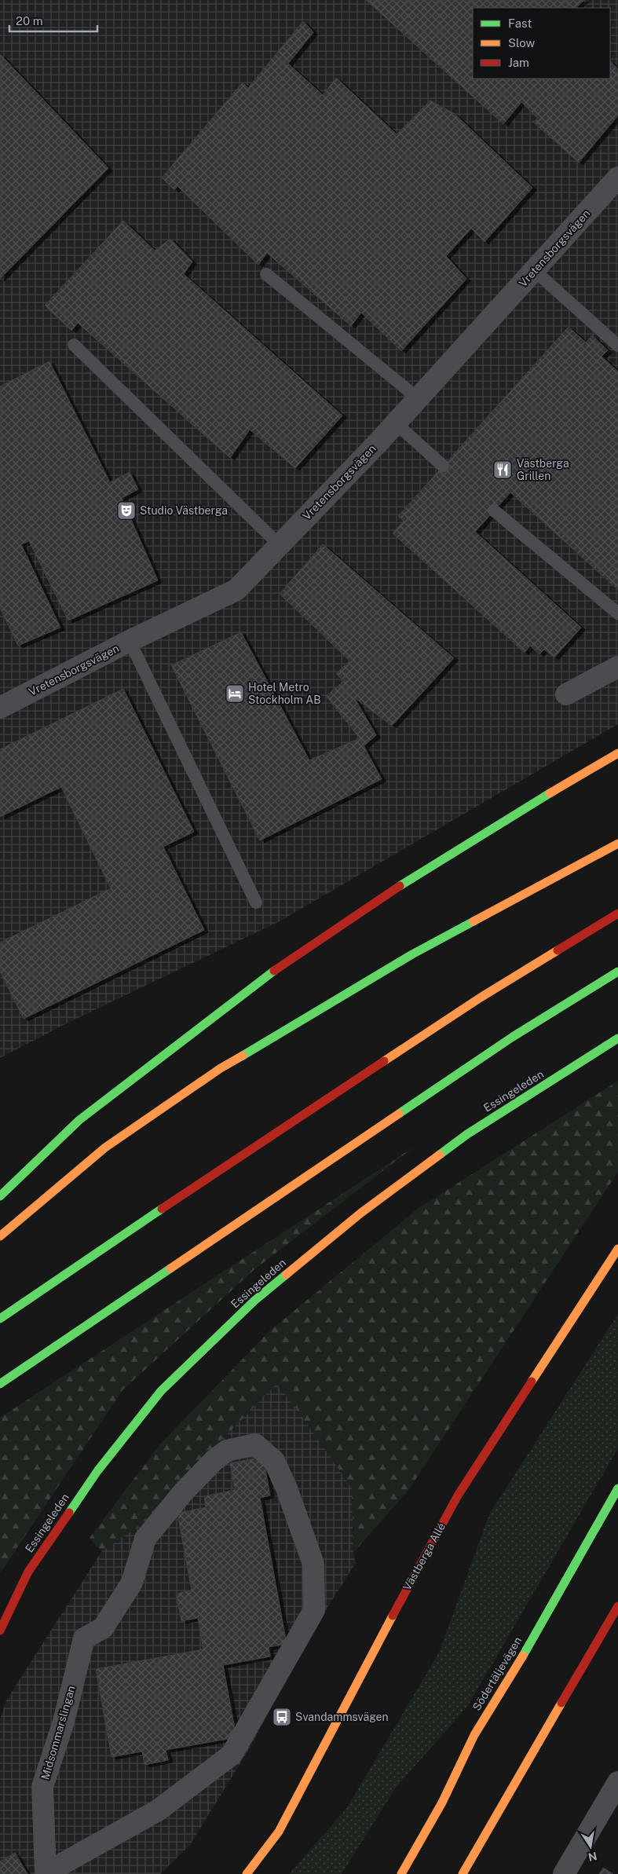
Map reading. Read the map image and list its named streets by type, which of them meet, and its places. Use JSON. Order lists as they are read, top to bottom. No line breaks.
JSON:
{"streets":{"main road":["Essingeleden","Västberga Allé","Södertäljevägen"],"street":["Vretensborgsvägen","Midsommarslingan"]},"places":{"restaurant":["Västberga Grillen"],"theatre":["Studio Västberga"],"hotel":["Hotel Metro Stockholm AB"],"bus stop":["Svandammsvägen"]},"legend":["Fast","Slow","Jam"],"scale_bar":"20 m","north":"bottom"}
